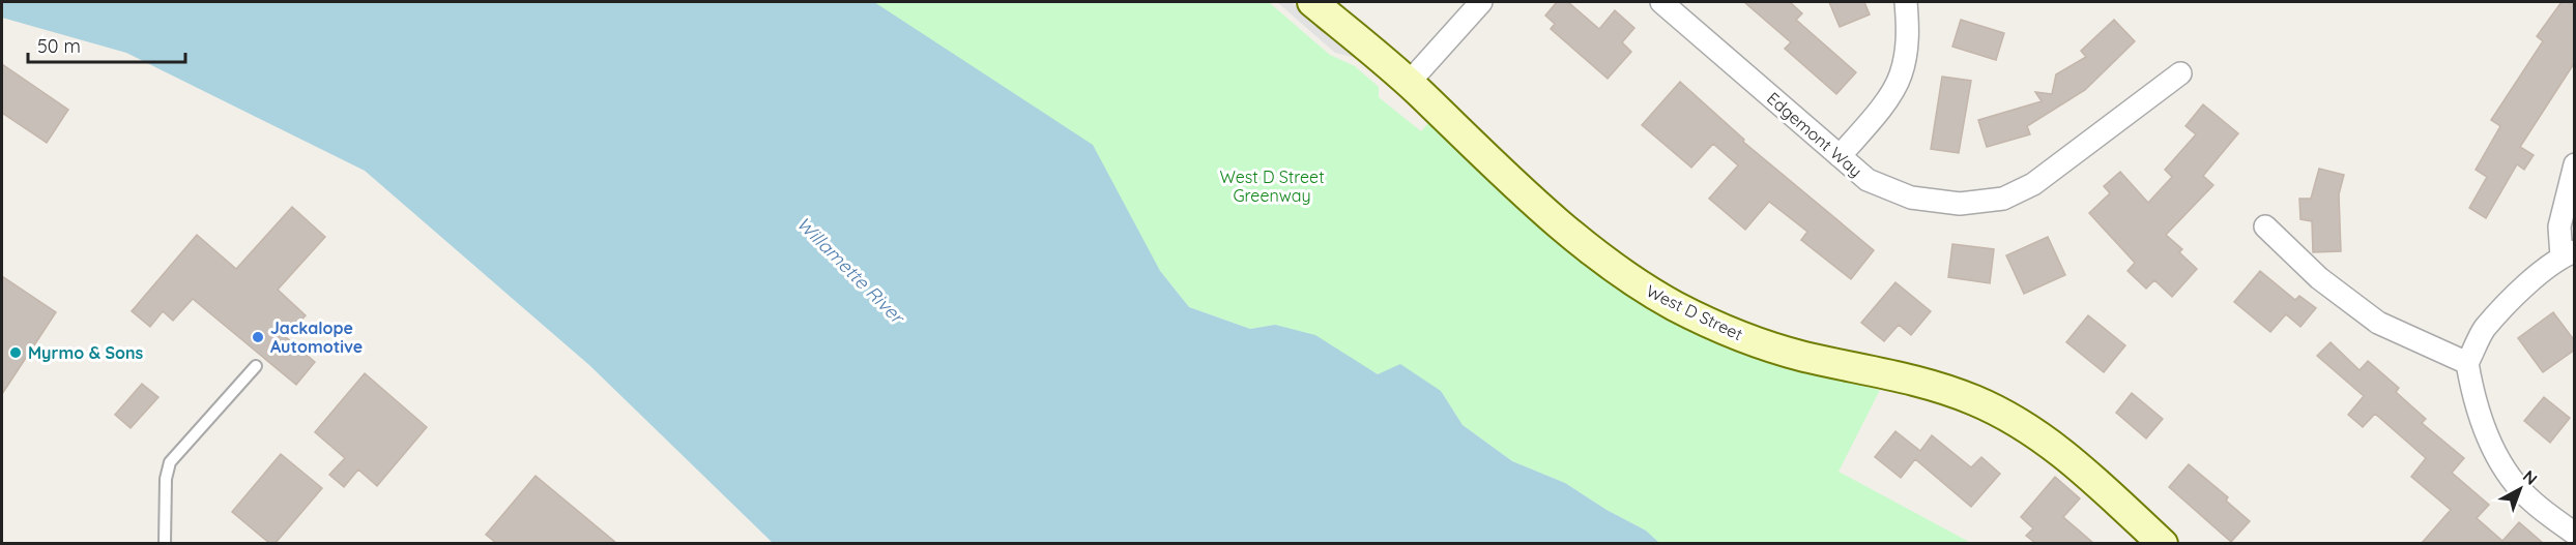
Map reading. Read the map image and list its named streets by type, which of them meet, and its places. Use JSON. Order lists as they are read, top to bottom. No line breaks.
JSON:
{"streets":{"street":["Edgemont Way","West D Street"]},"water":["Willamette River"],"parks":["West D Street Greenway"],"places":["Jackalope Automotive","Myrmo & Sons"],"scale_bar":"50 m","north":"top right"}
